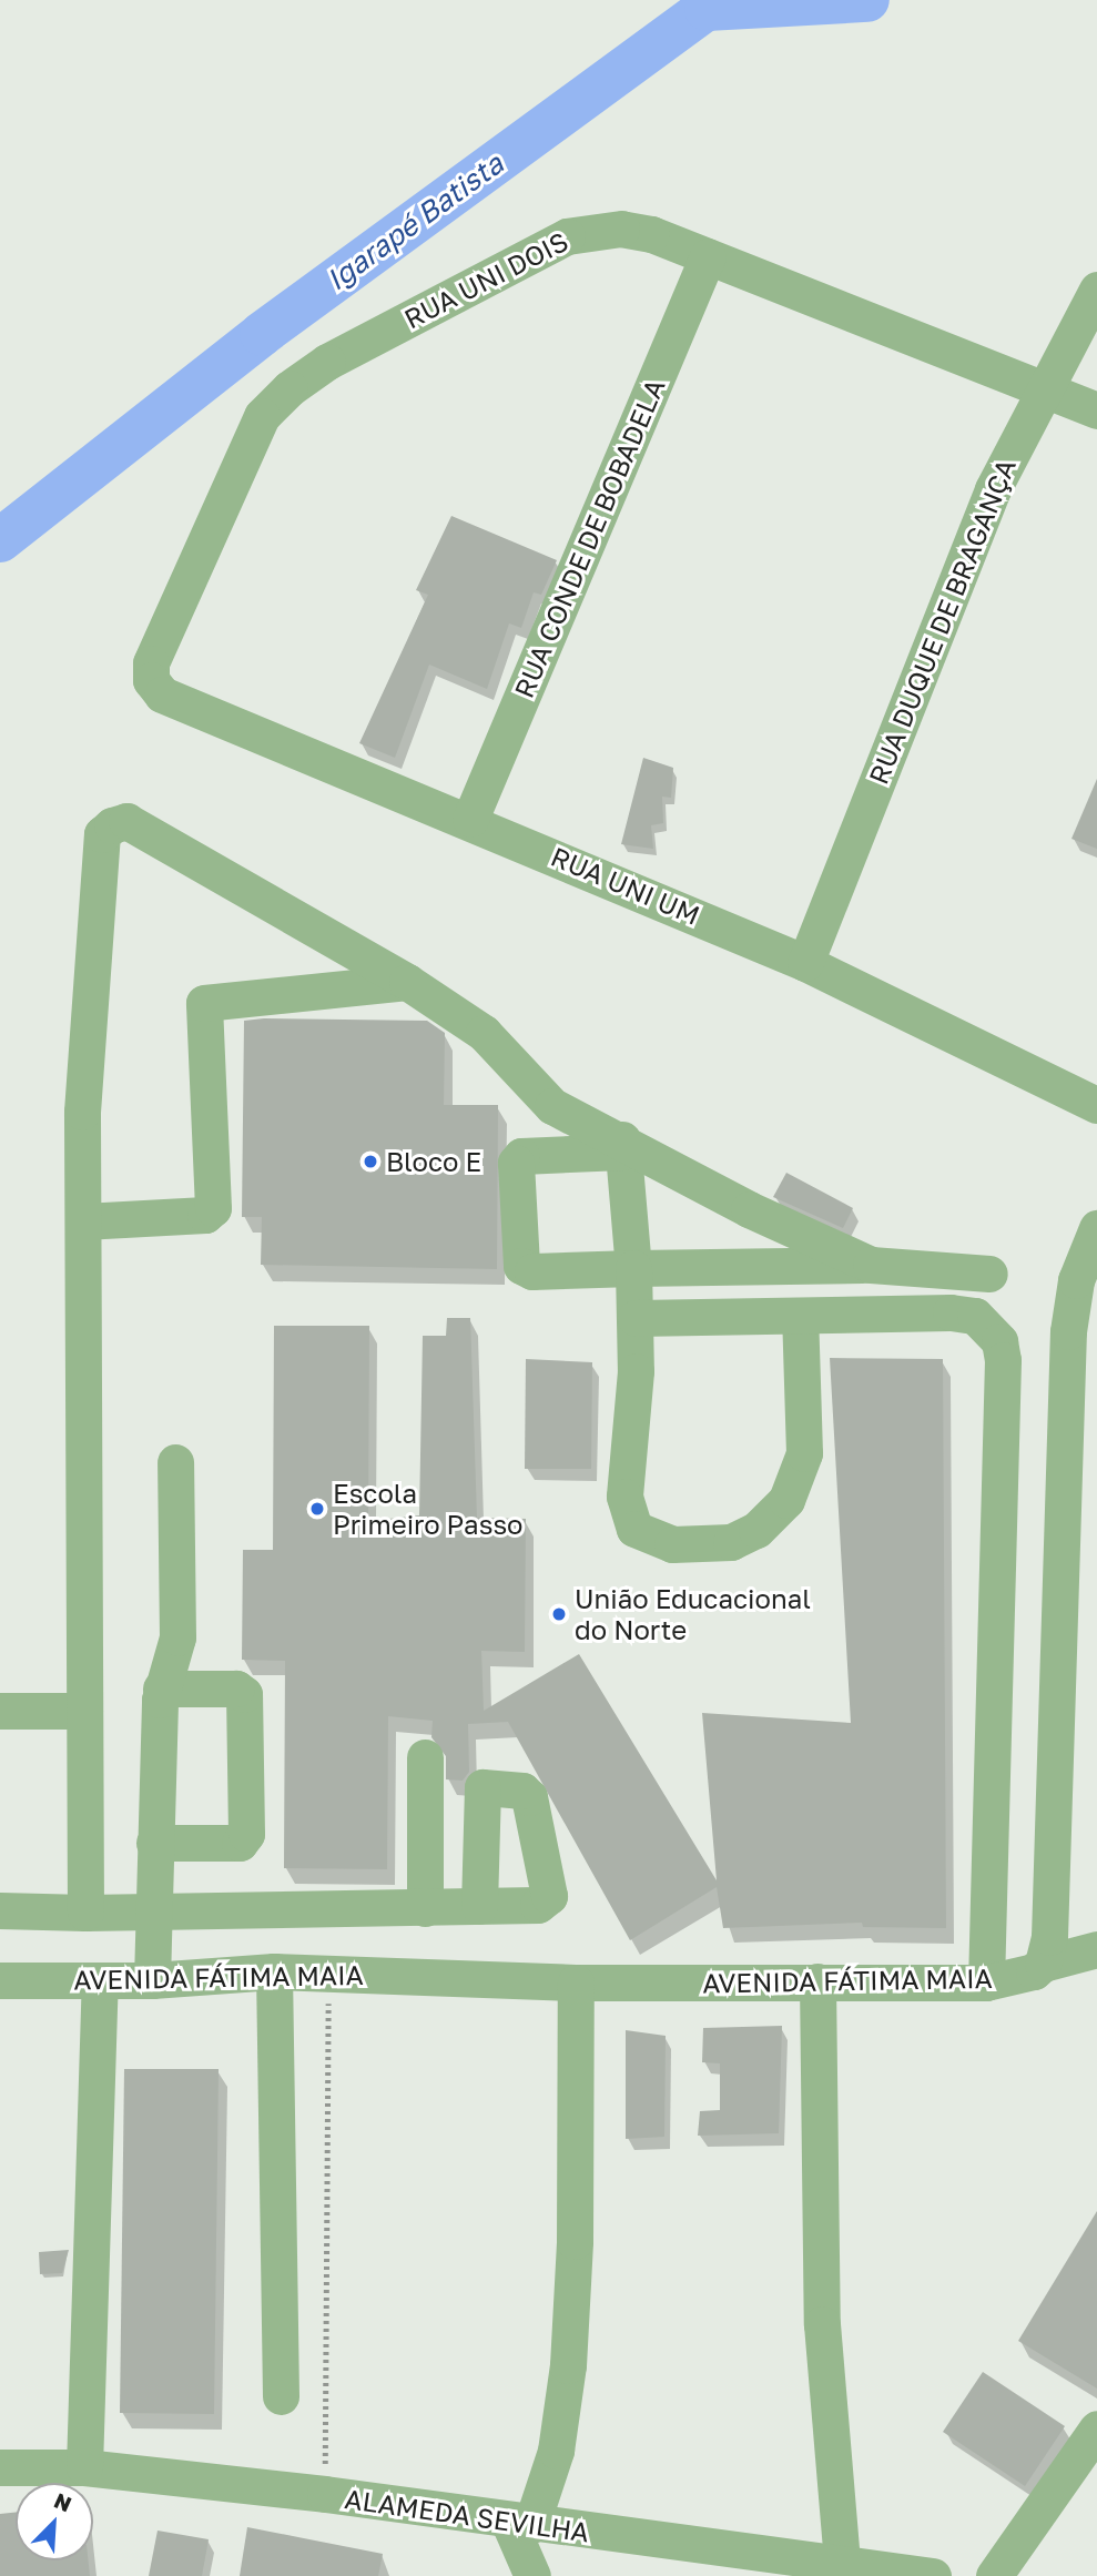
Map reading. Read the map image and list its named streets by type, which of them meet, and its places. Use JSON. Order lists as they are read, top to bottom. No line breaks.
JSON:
{"streets":{"street":["RUA UNI DOIS","RUA CONDE DE BOBADELA","RUA DUQUE DE BRAGANÇA","RUA UNI UM","AVENIDA FÁTIMA MAIA","ALAMEDA SEVILHA"]},"crossings":[["RUA UNI DOIS","RUA CONDE DE BOBADELA"],["RUA UNI DOIS","RUA DUQUE DE BRAGANÇA"],["RUA UNI DOIS","RUA UNI UM"],["RUA CONDE DE BOBADELA","RUA UNI UM"],["RUA DUQUE DE BRAGANÇA","RUA UNI UM"]],"water":["Igarapé Batista"],"places":["Bloco E","Escola Primeiro Passo","União Educacional do Norte"],"north":"top right"}
